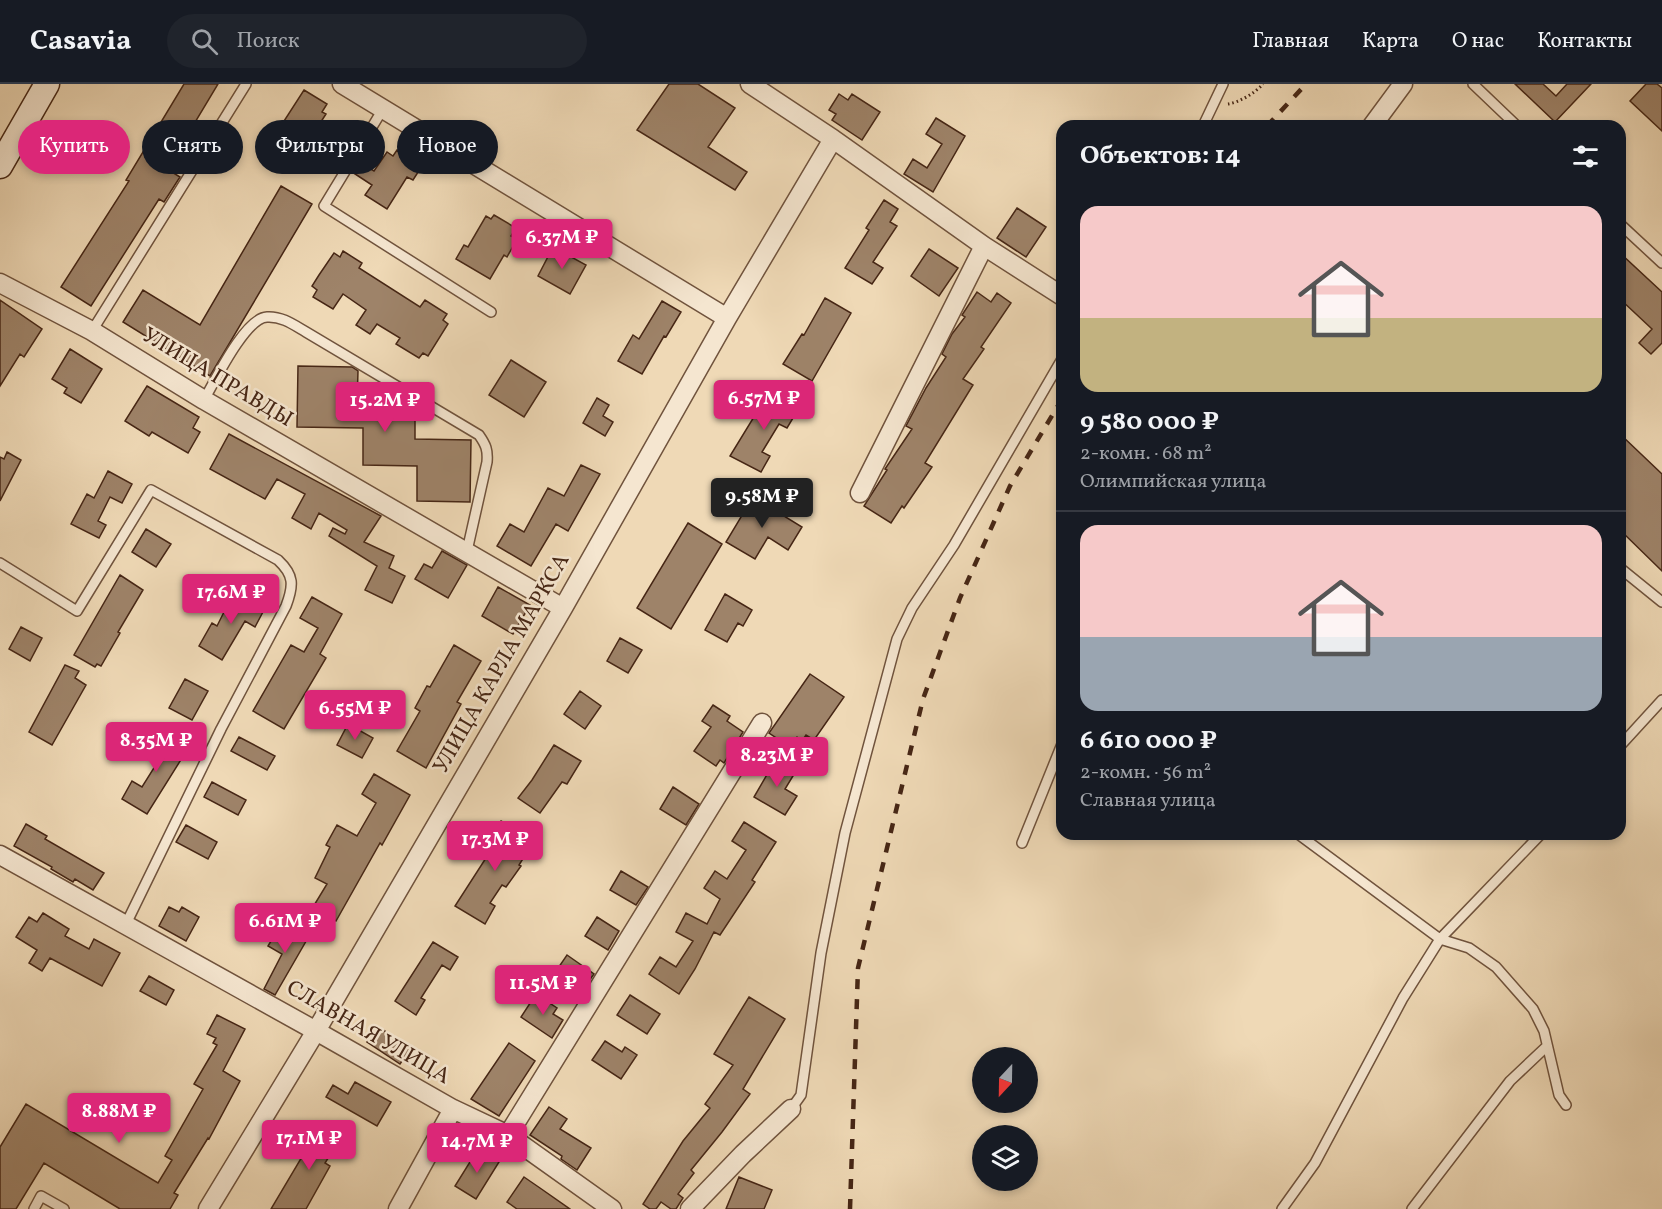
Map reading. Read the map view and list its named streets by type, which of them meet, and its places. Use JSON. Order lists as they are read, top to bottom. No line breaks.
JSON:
{"streets":{"street":["УЛИЦА ПРАВДЫ","УЛИЦА КАРЛА МАРКСА","СЛАВНАЯ УЛИЦА"]},"crossings":[["УЛИЦА ПРАВДЫ","УЛИЦА КАРЛА МАРКСА"],["УЛИЦА КАРЛА МАРКСА","СЛАВНАЯ УЛИЦА"]],"north":"bottom","page":{"header":"Casavia","search":"Поиск","nav":["Главная","Карта","О нас","Контакты"],"chip":["Купить","Снять","Фильтры","Новое"],"heading":"Объектов: 14","list":[{"name":"9 580 000 ₽","note":"2-комн. · 68 m² · Олимпийская улица"},{"name":"6 610 000 ₽","note":"2-комн. · 56 m² · Славная улица"}],"price":["6.37M ₽","6.57M ₽","15.2M ₽","9.58M ₽","17.6M ₽","6.55M ₽","8.35M ₽","8.23M ₽","17.3M ₽","6.61M ₽","11.5M ₽","8.88M ₽","17.1M ₽","14.7M ₽"]}}
